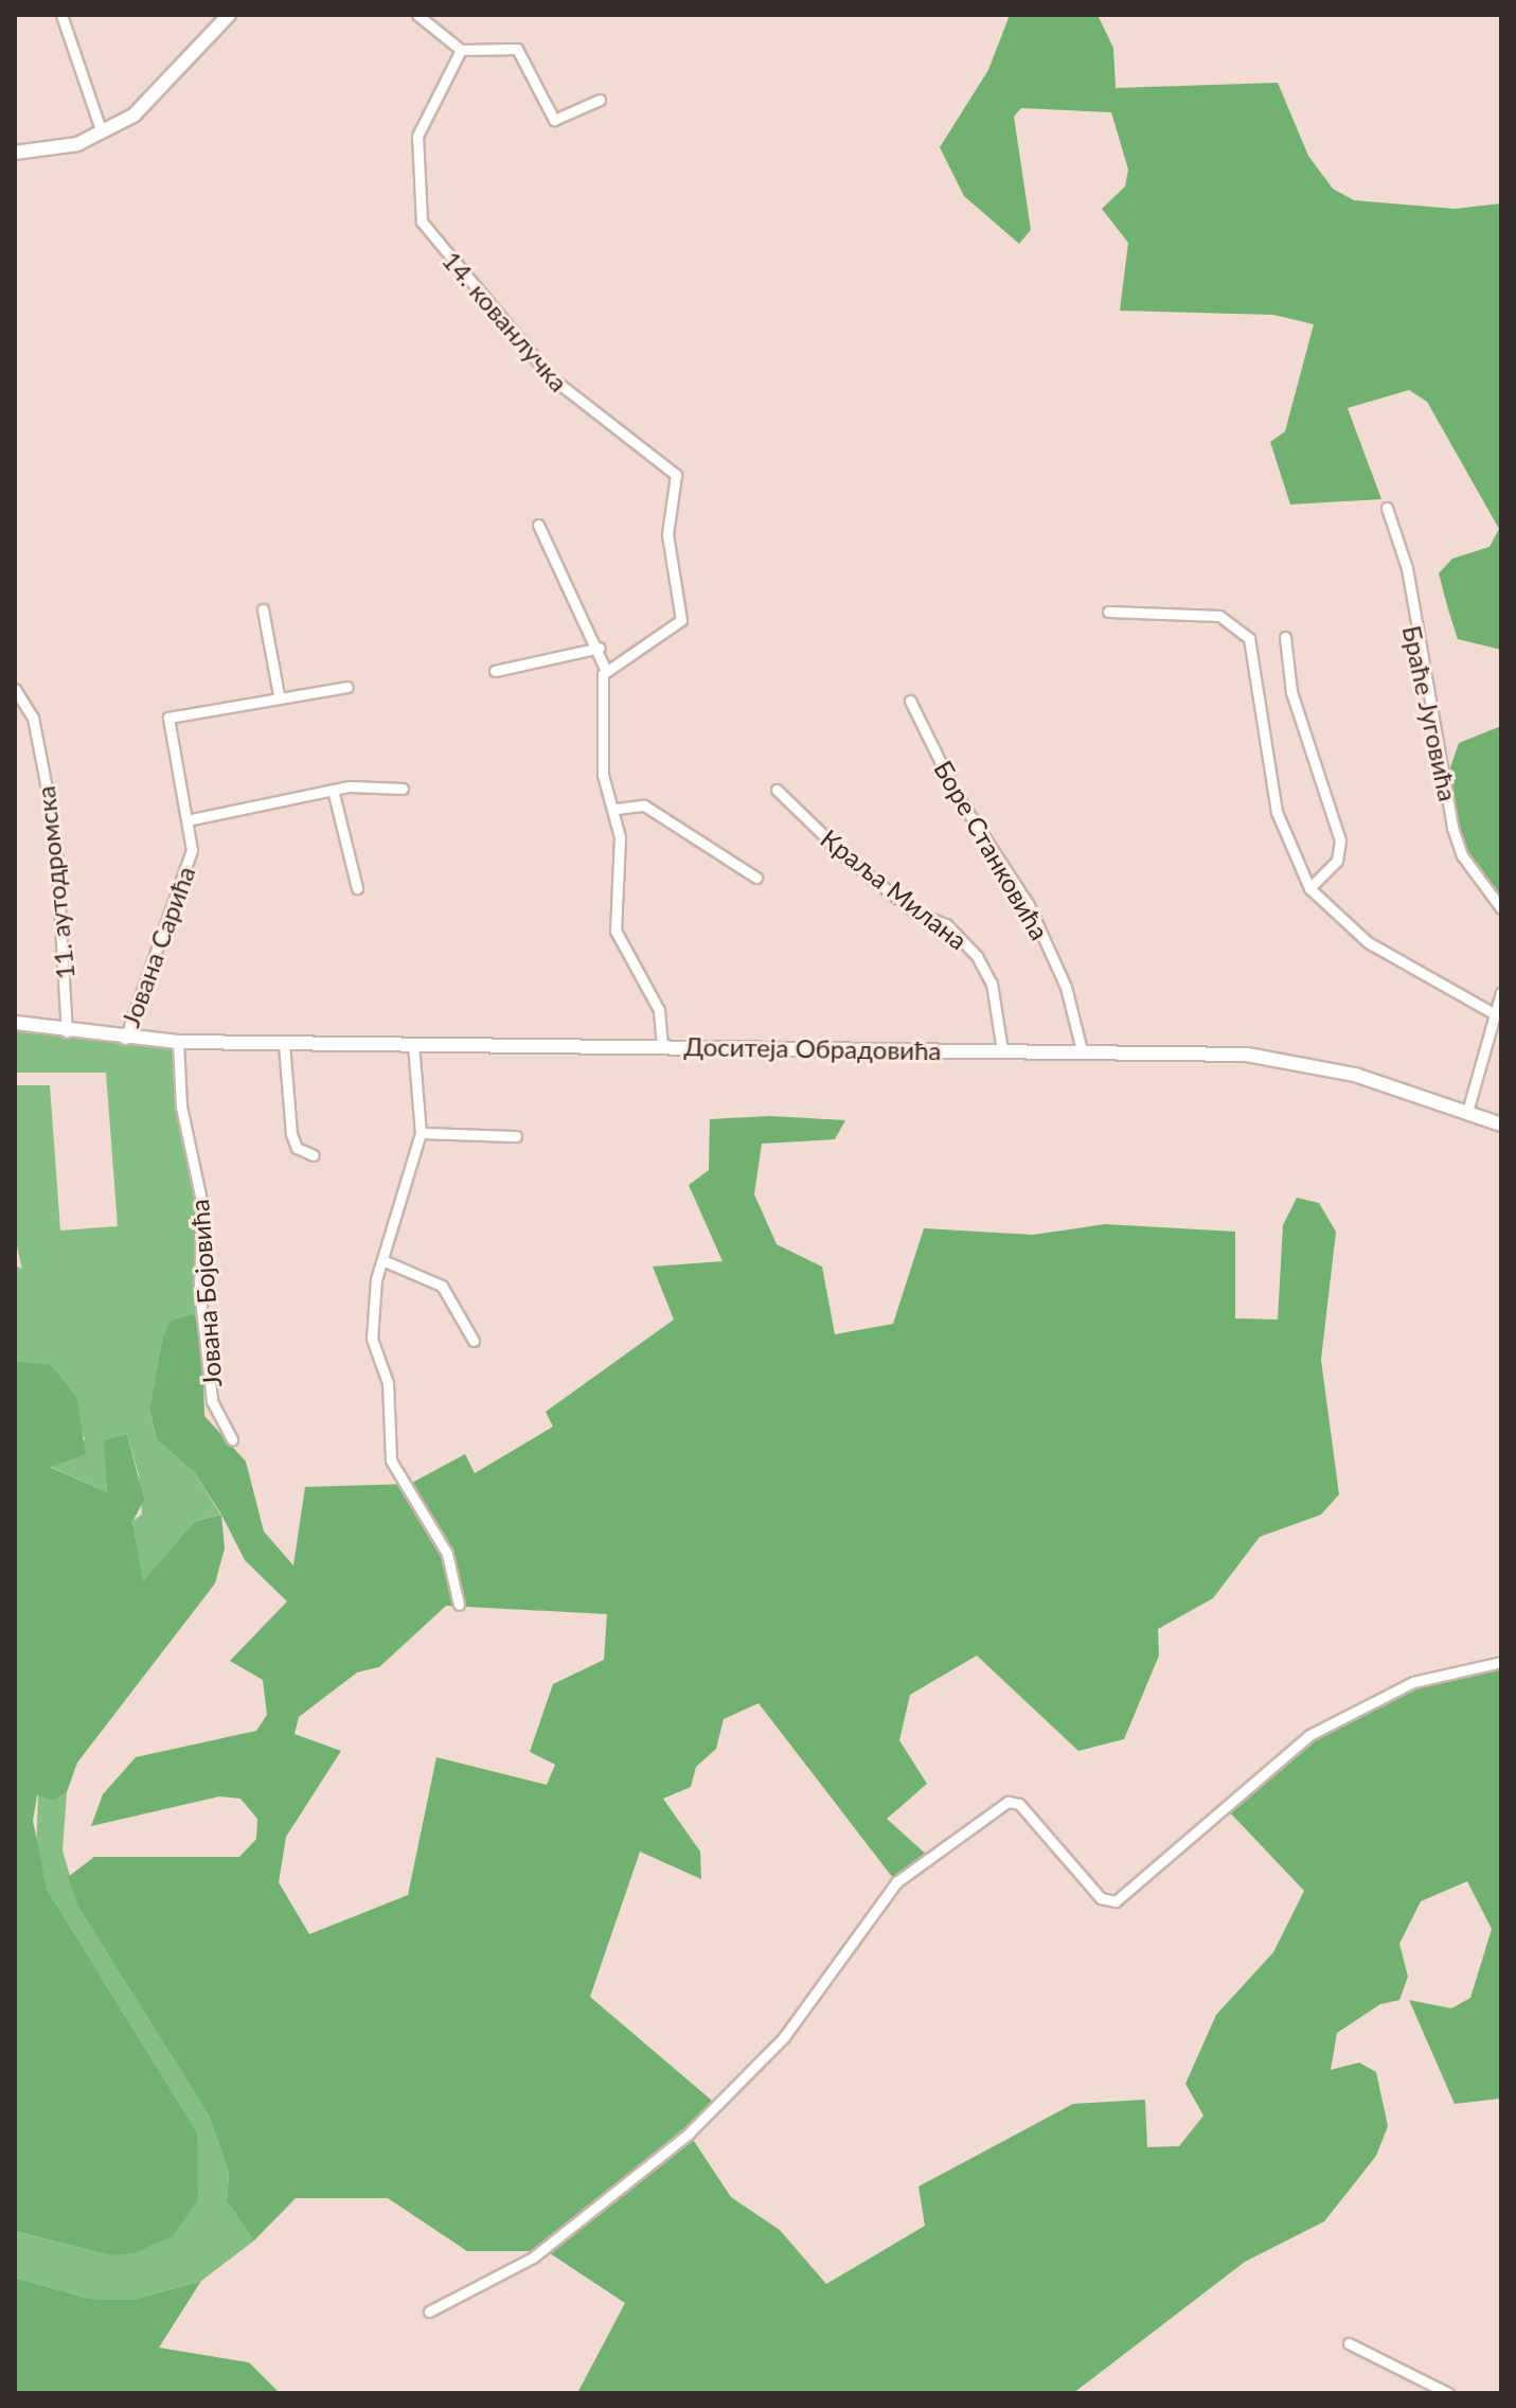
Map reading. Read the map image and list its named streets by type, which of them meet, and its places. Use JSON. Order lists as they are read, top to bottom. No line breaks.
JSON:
{"streets":{"main road":["Доситеја Обрадовића"],"street":["14. кованлучка","Браће Југовића","Боре Станковића","11. аутодромска","Краља Милана","Јована Сарића","Јована Бојовића"]},"crossings":[["Боре Станковића","Доситеја Обрадовића"],["11. аутодромска","Доситеја Обрадовића"],["Краља Милана","Доситеја Обрадовића"],["Јована Сарића","Доситеја Обрадовића"],["Доситеја Обрадовића","Јована Бојовића"]]}
